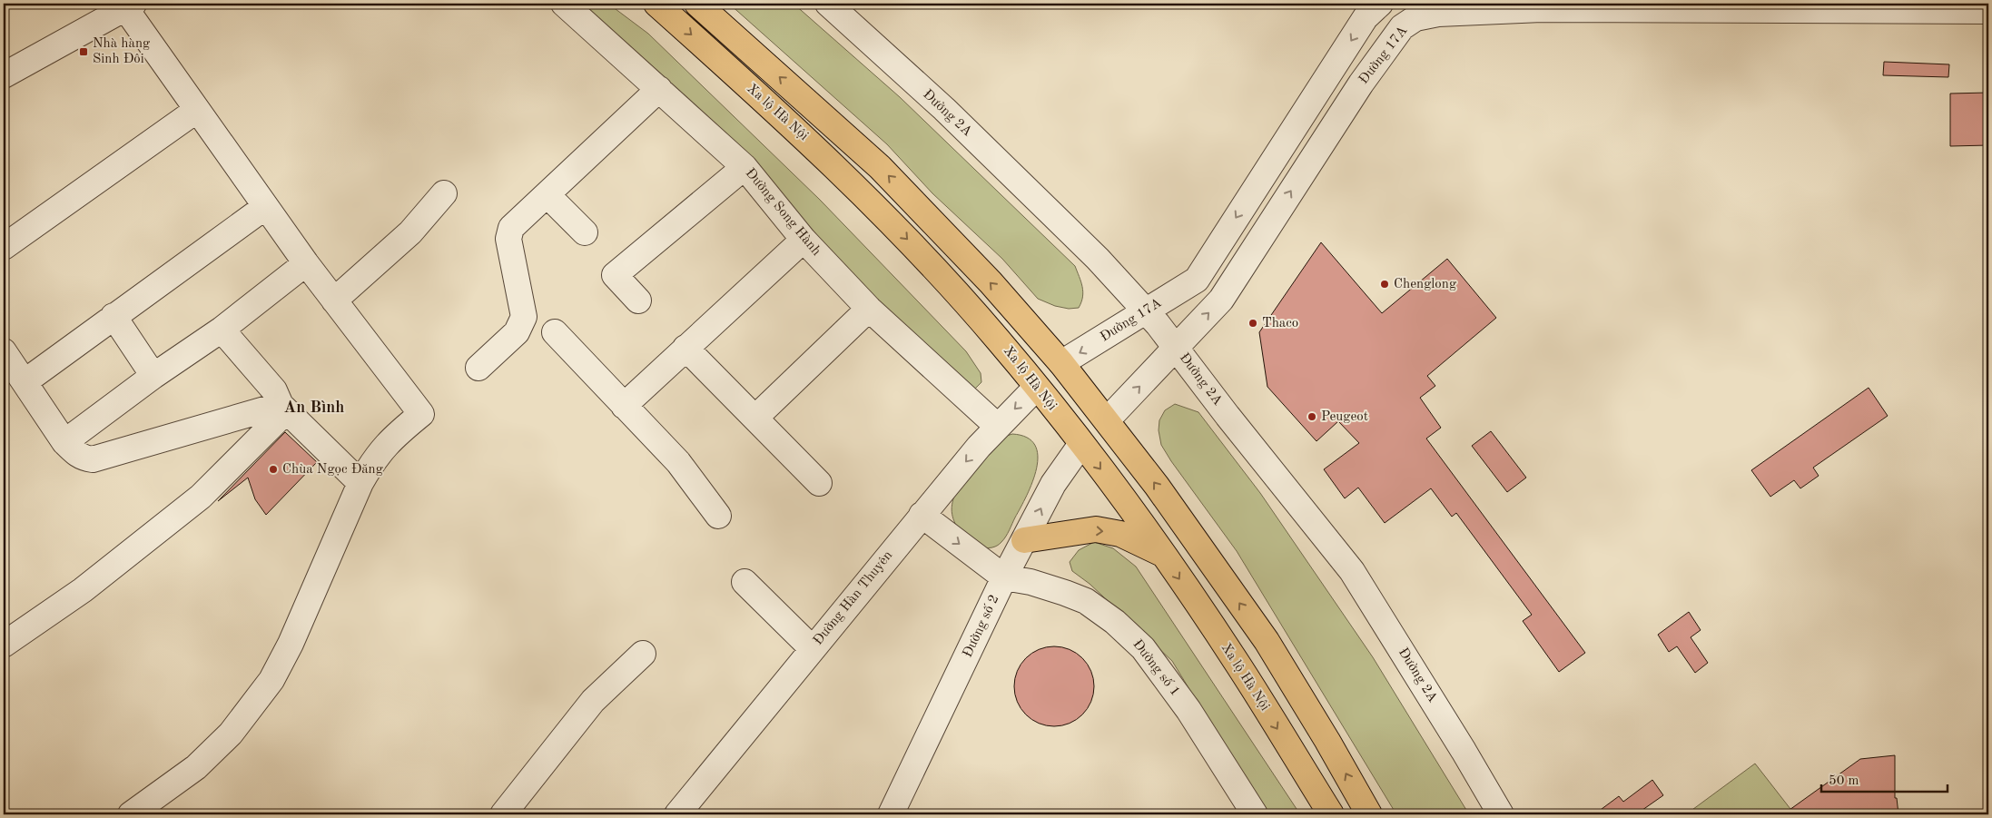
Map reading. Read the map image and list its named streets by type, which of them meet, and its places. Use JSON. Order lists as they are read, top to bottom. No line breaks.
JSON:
{"streets":{"highway":["Xa lộ Hà Nội"],"street":["Đường 17A","Đường 2A","Đường Song Hành","Đường Hàn Thuyên","Đường số 2","Đường số 1"]},"crossings":[["Đường 17A","Xa lộ Hà Nội"],["Đường 17A","Đường 2A"],["Xa lộ Hà Nội","Đường Hàn Thuyên"],["Xa lộ Hà Nội","Đường số 2"],["Đường Song Hành","Đường Hàn Thuyên"],["Đường Hàn Thuyên","Đường số 1"],["Đường số 2","Đường số 1"]],"districts":["An Bình"],"places":{"transit":["Nhà hàng Sinh Đôi"],"other":["Chenglong","Thaco","Peugeot","Chùa Ngọc Đăng"]},"scale_bar":"50 m"}
